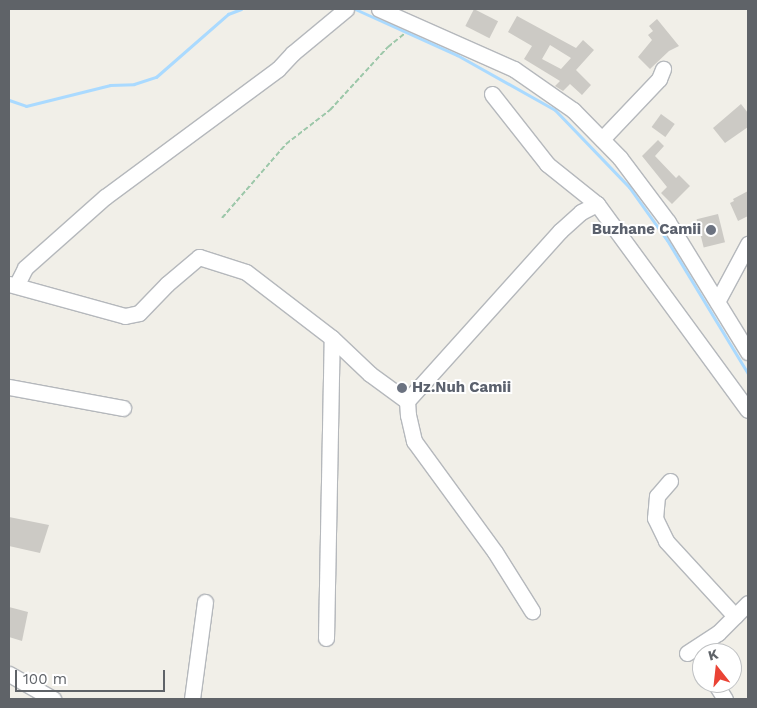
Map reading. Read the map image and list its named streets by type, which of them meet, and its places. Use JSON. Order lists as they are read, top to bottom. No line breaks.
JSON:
{"places":["Buzhane Camii","Hz.Nuh Camii"],"scale_bar":"100 m","north":"top"}
